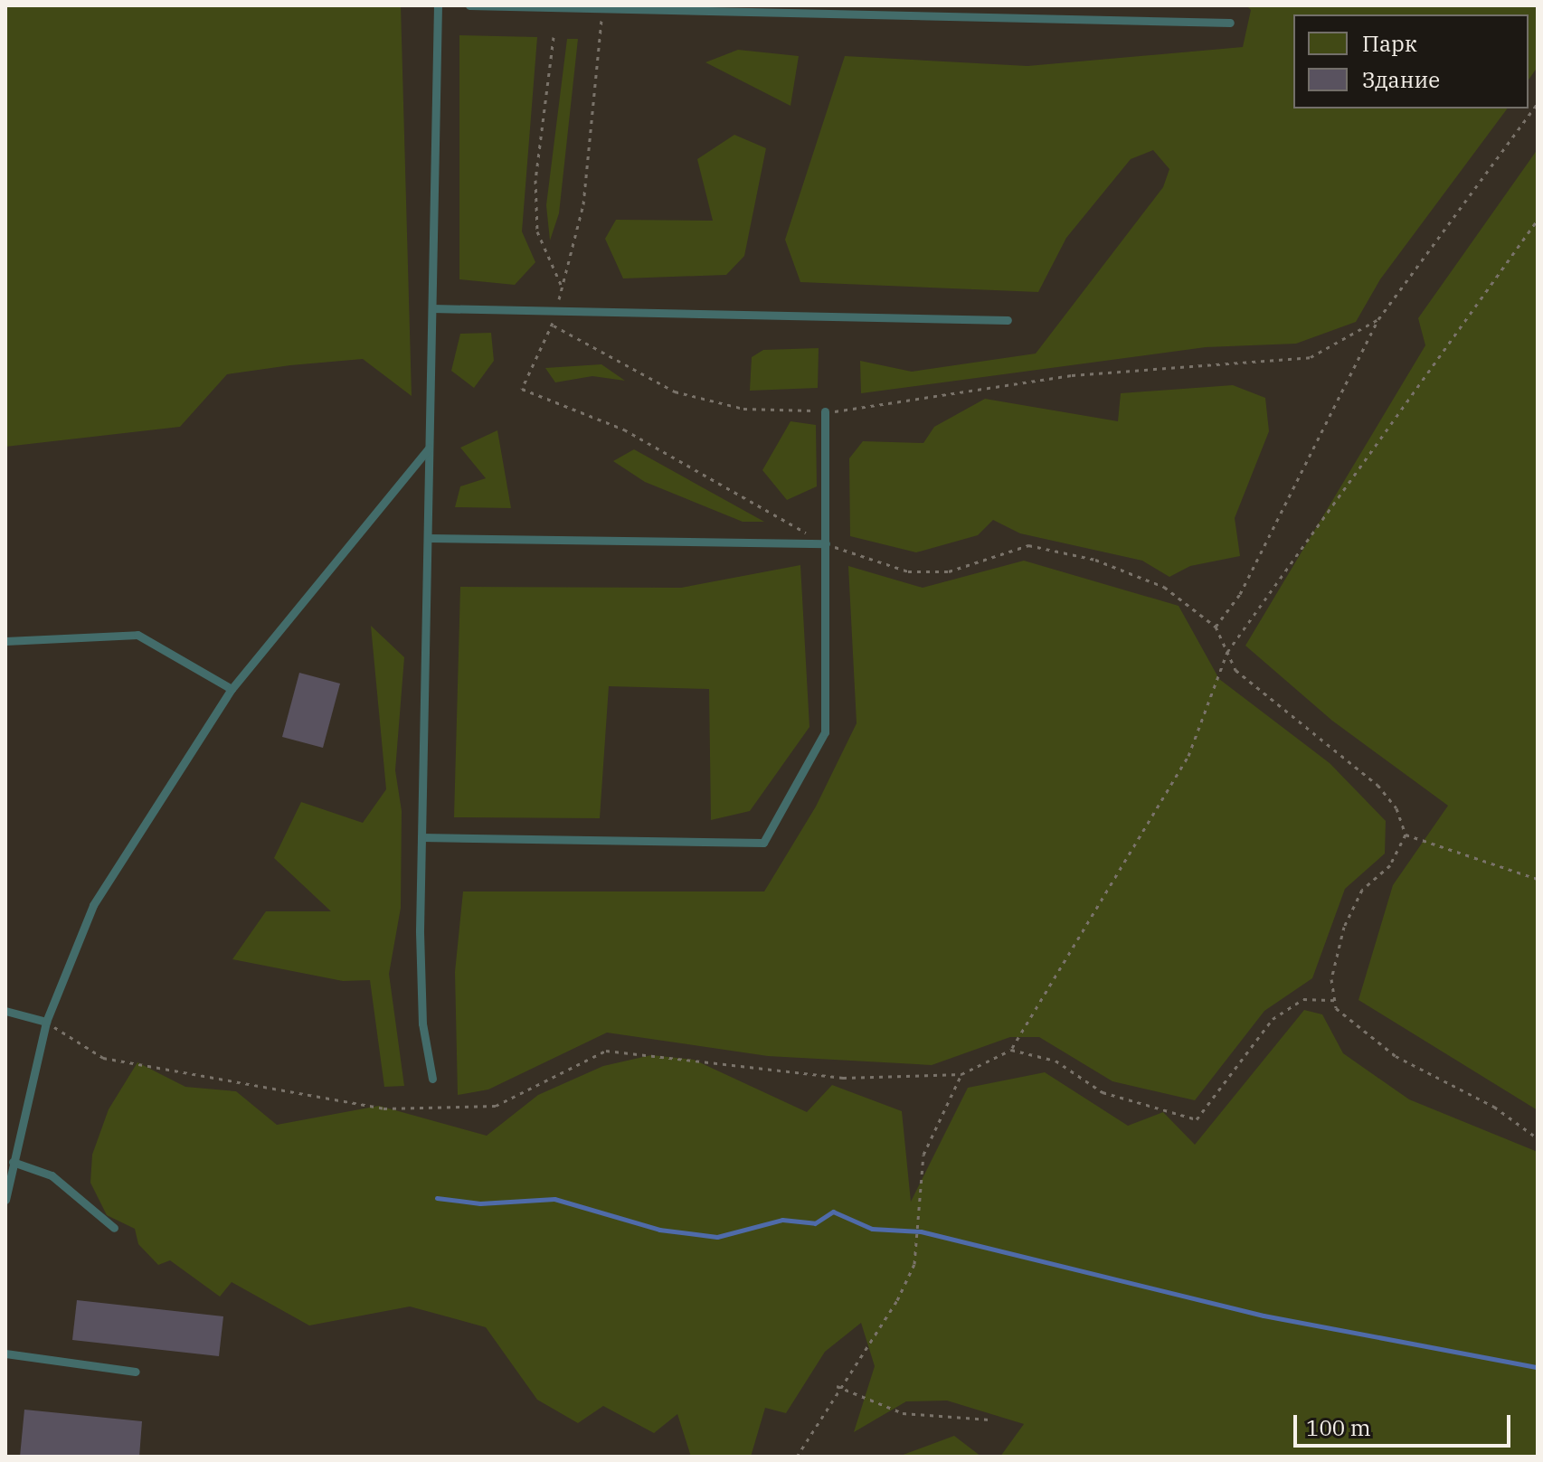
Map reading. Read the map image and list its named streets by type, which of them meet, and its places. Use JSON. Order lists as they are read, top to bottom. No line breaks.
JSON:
{"legend":["Парк","Здание"],"scale_bar":"100 m"}
